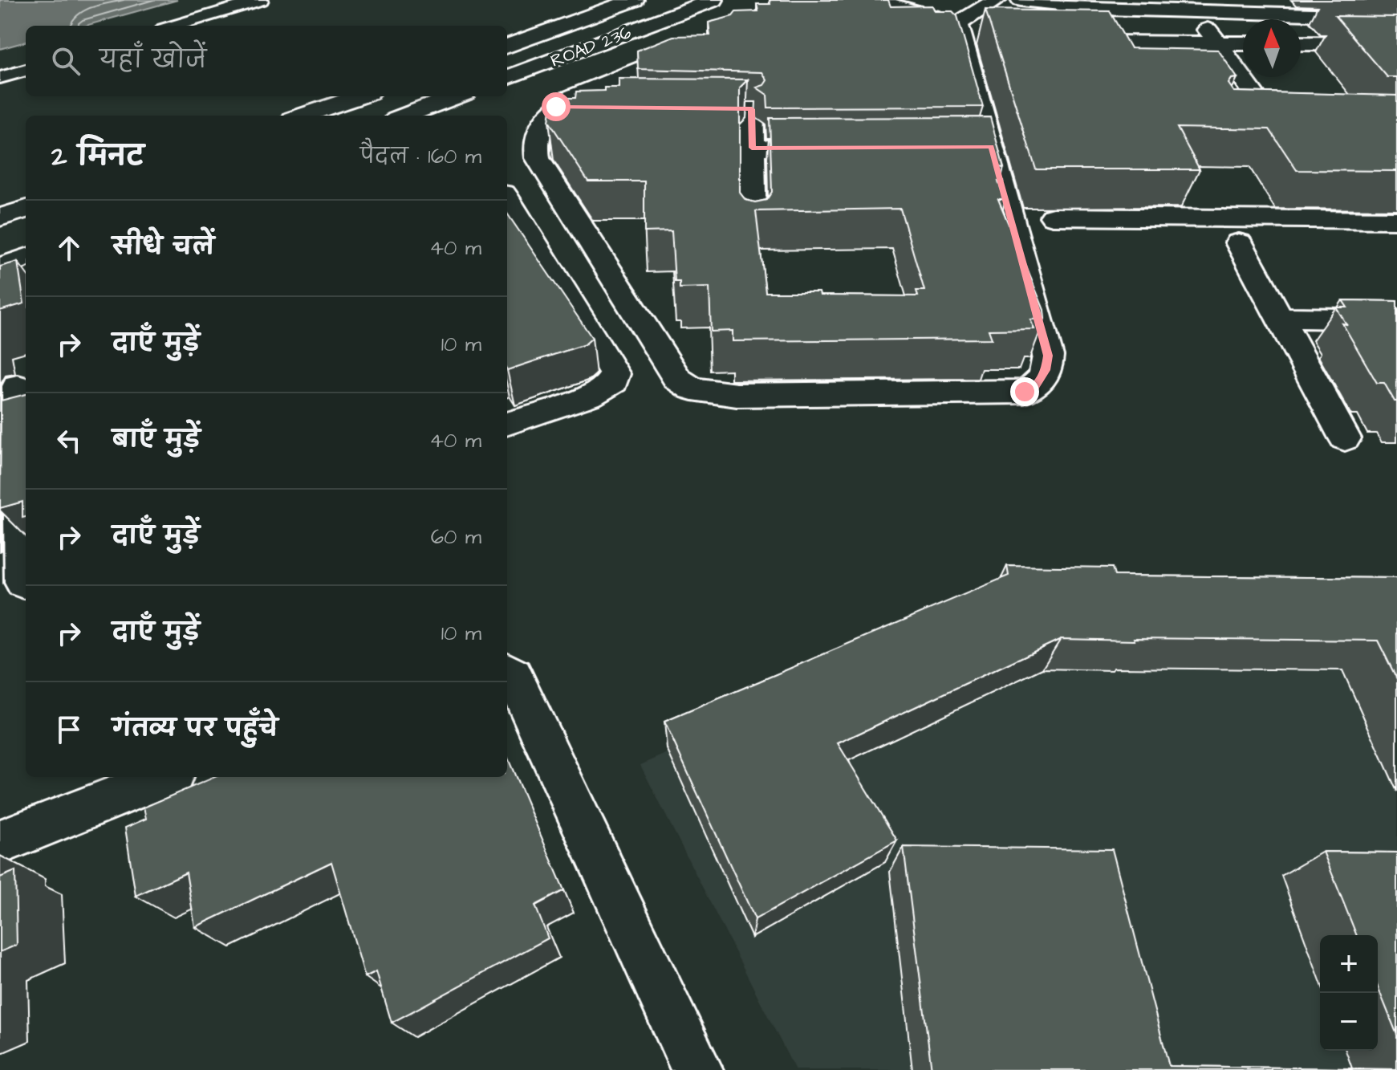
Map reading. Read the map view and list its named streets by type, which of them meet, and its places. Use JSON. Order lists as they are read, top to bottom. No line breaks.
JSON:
{"streets":{"street":["ROAD 236"]},"north":"top","page":{"search":"यहाँ खोजें","heading":["2 मिनट","पैदल · 160 m"],"list":[["सीधे चलें","40 m"],["दाएँ मुड़ें","10 m"],["बाएँ मुड़ें","40 m"],["दाएँ मुड़ें","60 m"],["दाएँ मुड़ें","10 m"],"गंतव्य पर पहुँचे"],"map_buttons":["+","−"]}}
